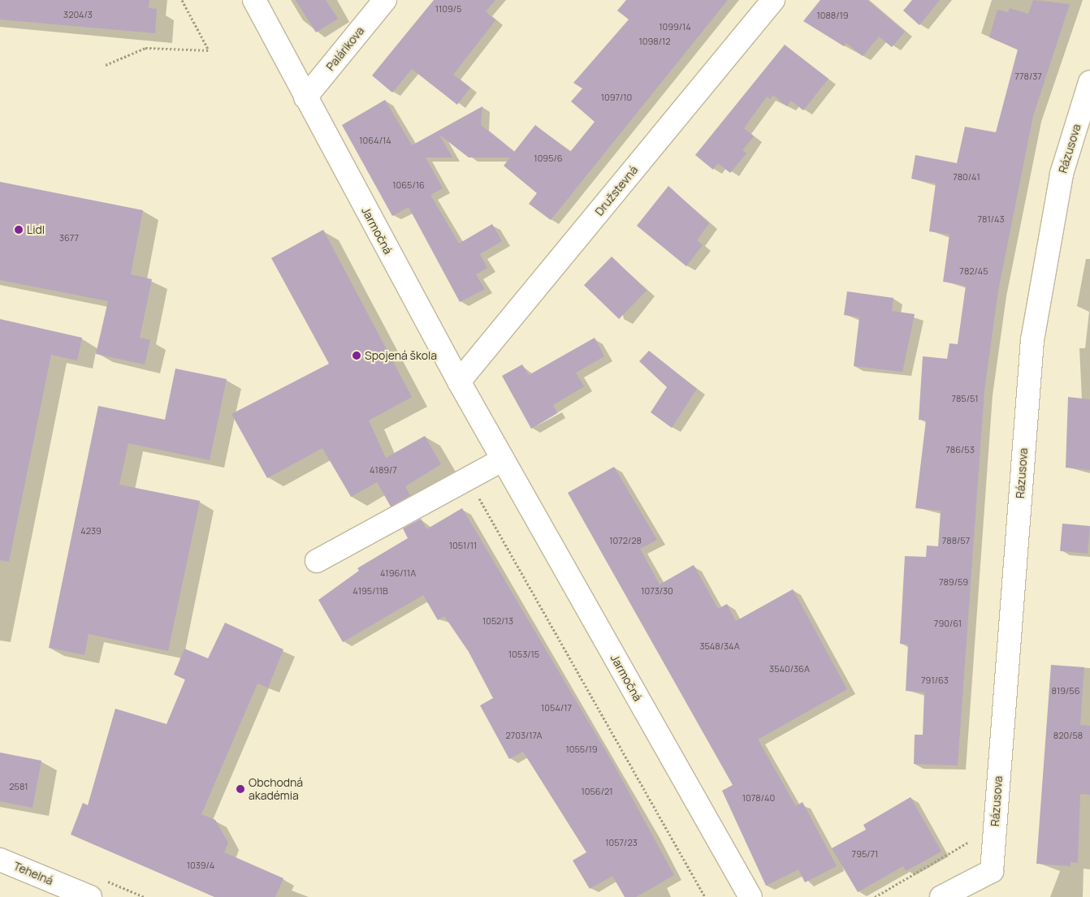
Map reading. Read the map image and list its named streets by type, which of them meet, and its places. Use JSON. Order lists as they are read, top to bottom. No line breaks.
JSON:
{"streets":{"street":["Palárikova","Rázusova","Družstevná","Jarmočná","Tehelná"]},"crossings":[["Palárikova","Jarmočná"],["Družstevná","Jarmočná"]],"places":["Lidl","Spojená škola","Obchodná akadémia"],"house_numbers":["1109/5","3204/3","1088/19","1099/14","1098/12","778/37","1097/10","1064/14","1095/6","780/41","1065/16","781/43","3677","782/45","785/51","786/53","4189/7","4239","1072/28","788/57","1051/11","4196/11A","789/59","4195/11B","1073/30","1052/13","790/61","3548/34A","1053/15","3540/36A","791/63","819/56","1054/17","2703/17A","820/58","1055/19","2581","1056/21","1078/40","1057/23","795/71","1039/4"]}
